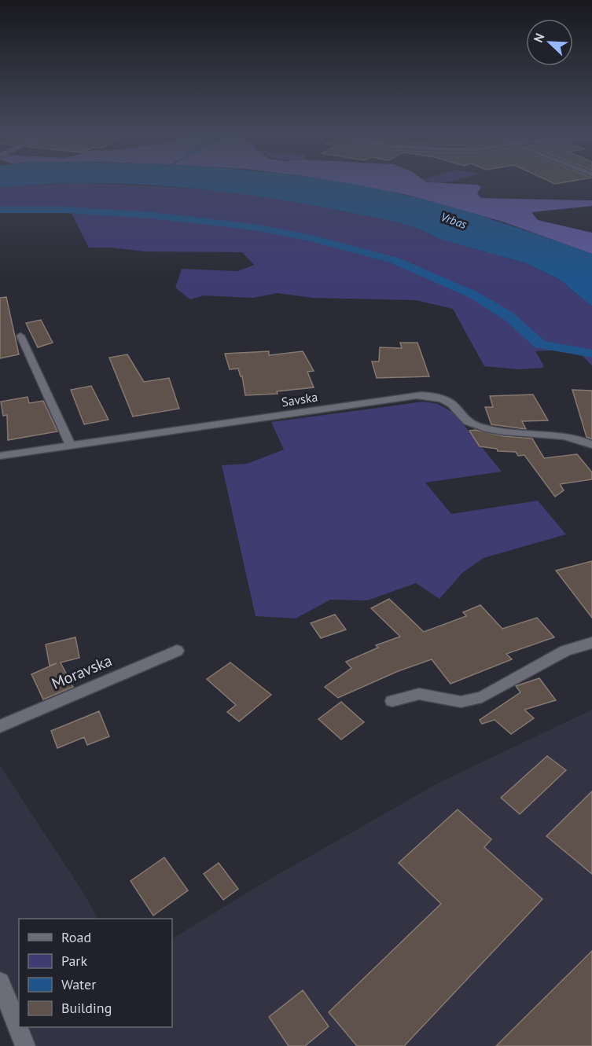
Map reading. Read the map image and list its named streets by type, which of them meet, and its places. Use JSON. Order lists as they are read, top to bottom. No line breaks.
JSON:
{"streets":{"street":["Savska","Moravska"]},"water":["Vrbas"],"legend":["Road","Park","Water","Building"],"north":"top left"}
